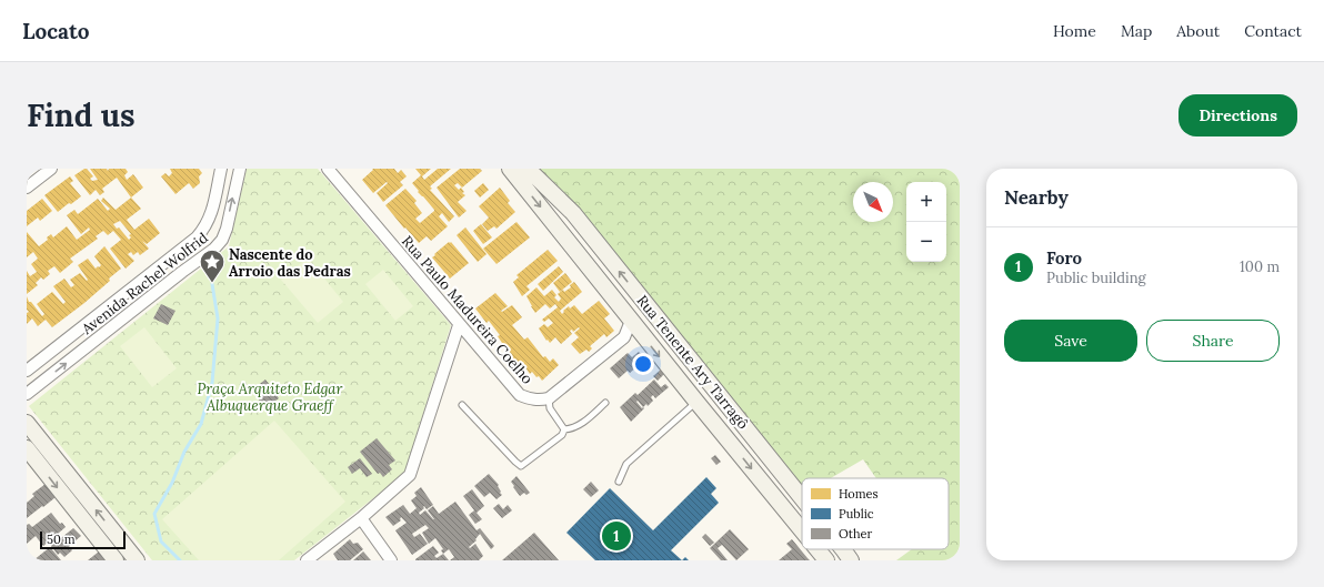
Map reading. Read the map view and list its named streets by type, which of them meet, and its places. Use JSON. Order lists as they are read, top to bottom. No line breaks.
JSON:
{"streets":{"main road":["Rua Tenente Ary Tarragô"],"street":["Avenida Rachel Wolfrid","Rua Paulo Madureira Coelho"]},"parks":["Praça Arquiteto Edgar Albuquerque Graeff"],"places":{"place":["Nascente do Arroio das Pedras"]},"legend":["Homes","Public","Other"],"scale_bar":"50 m","north":"bottom right","page":{"header":"Locato","nav":["Home","Map","About","Contact"],"buttons":["Directions",["Save","Share"]],"title":"Find us","heading":"Nearby","map_buttons":["+","−"],"list":[{"mark":"1","name":"Foro","note":"Public building","value":"100 m"}],"pins":"1","scale":"50 m"}}
